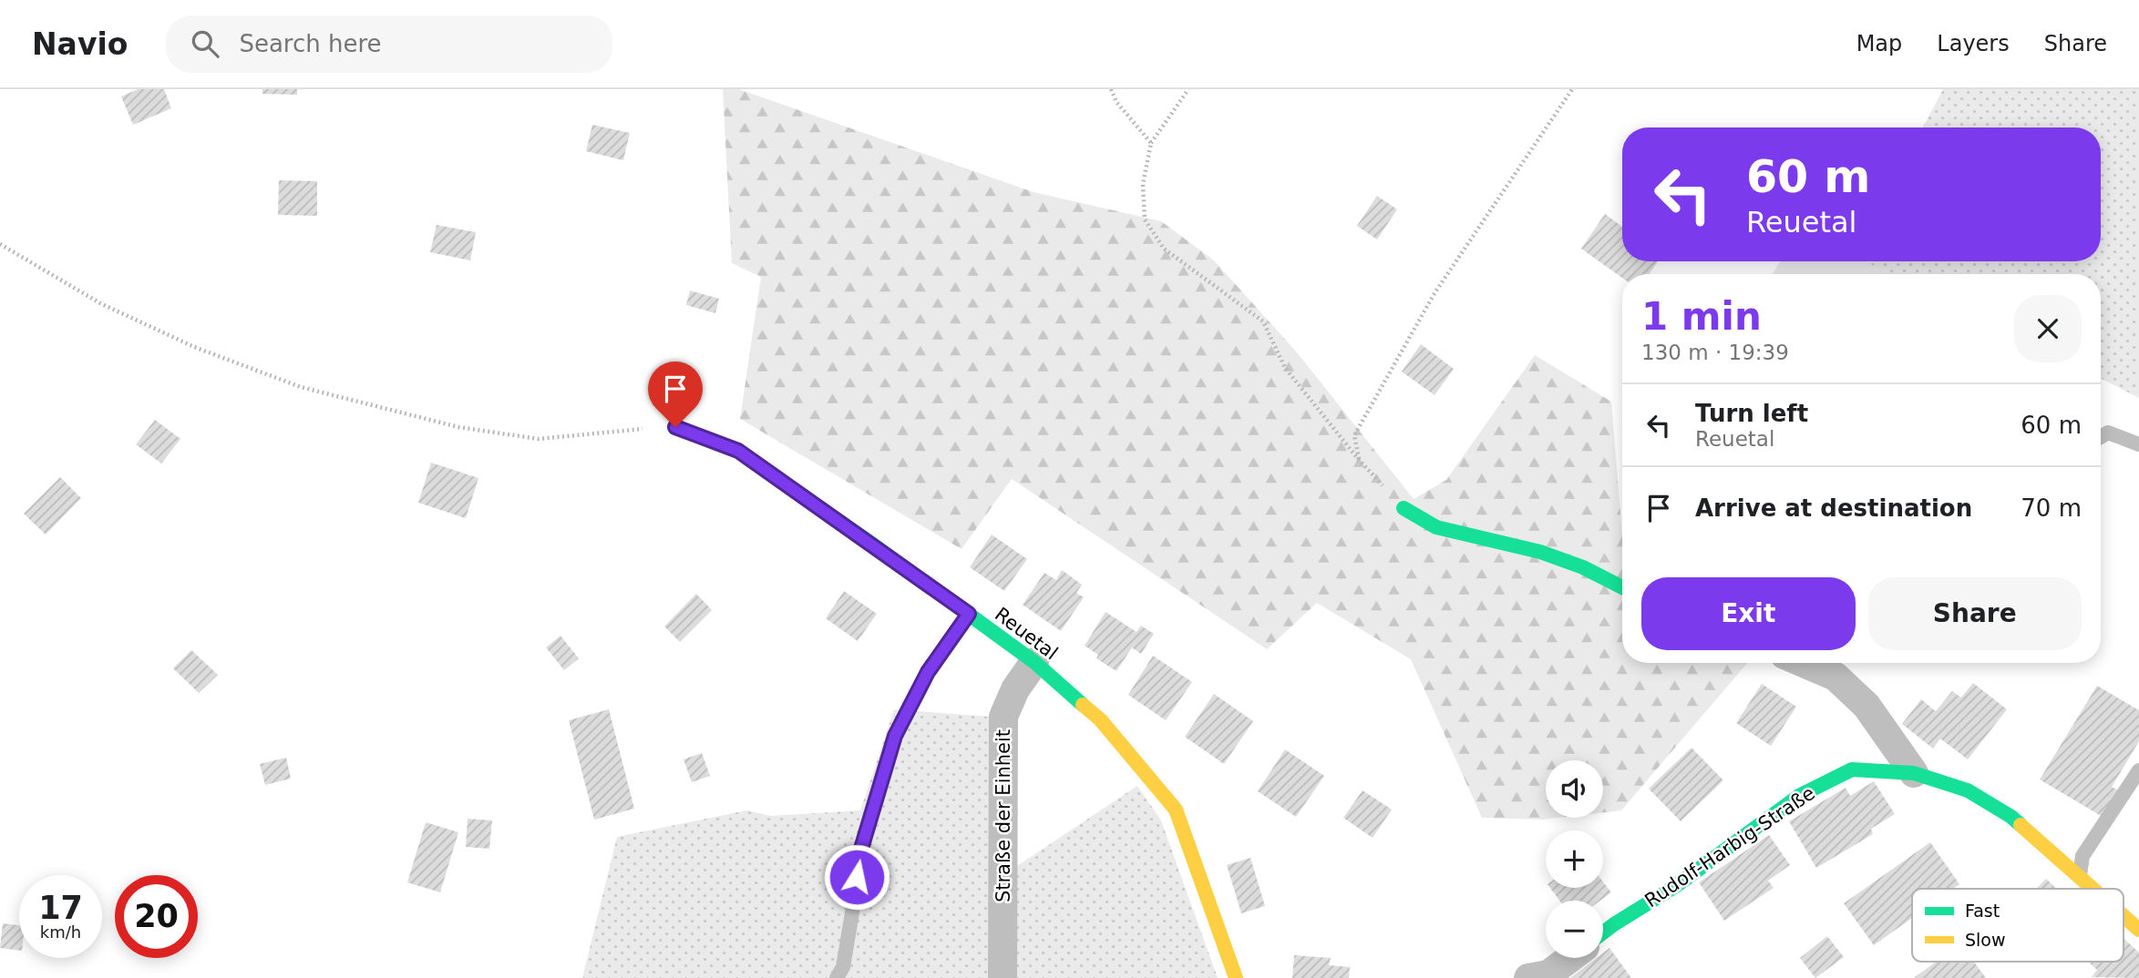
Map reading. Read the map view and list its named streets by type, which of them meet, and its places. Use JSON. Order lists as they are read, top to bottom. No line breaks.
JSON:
{"streets":{"street":["Reuetal","Straße der Einheit","Rudolf-Harbig-Straße"]},"crossings":[["Reuetal","Straße der Einheit"]],"legend":["Fast","Slow"],"page":{"header":"Navio","search":"Search here","nav":["Map","Layers","Share"],"turn":["60 m","Reuetal"],"heading":["1 min","130 m · 19:39"],"list":[{"name":"Turn left","note":"Reuetal","value":"60 m"},{"name":"Arrive at destination","value":"70 m"}],"buttons":["Exit","Share"],"map_buttons":["+","−"],"speed":"17 km/h","limit":"20"}}
